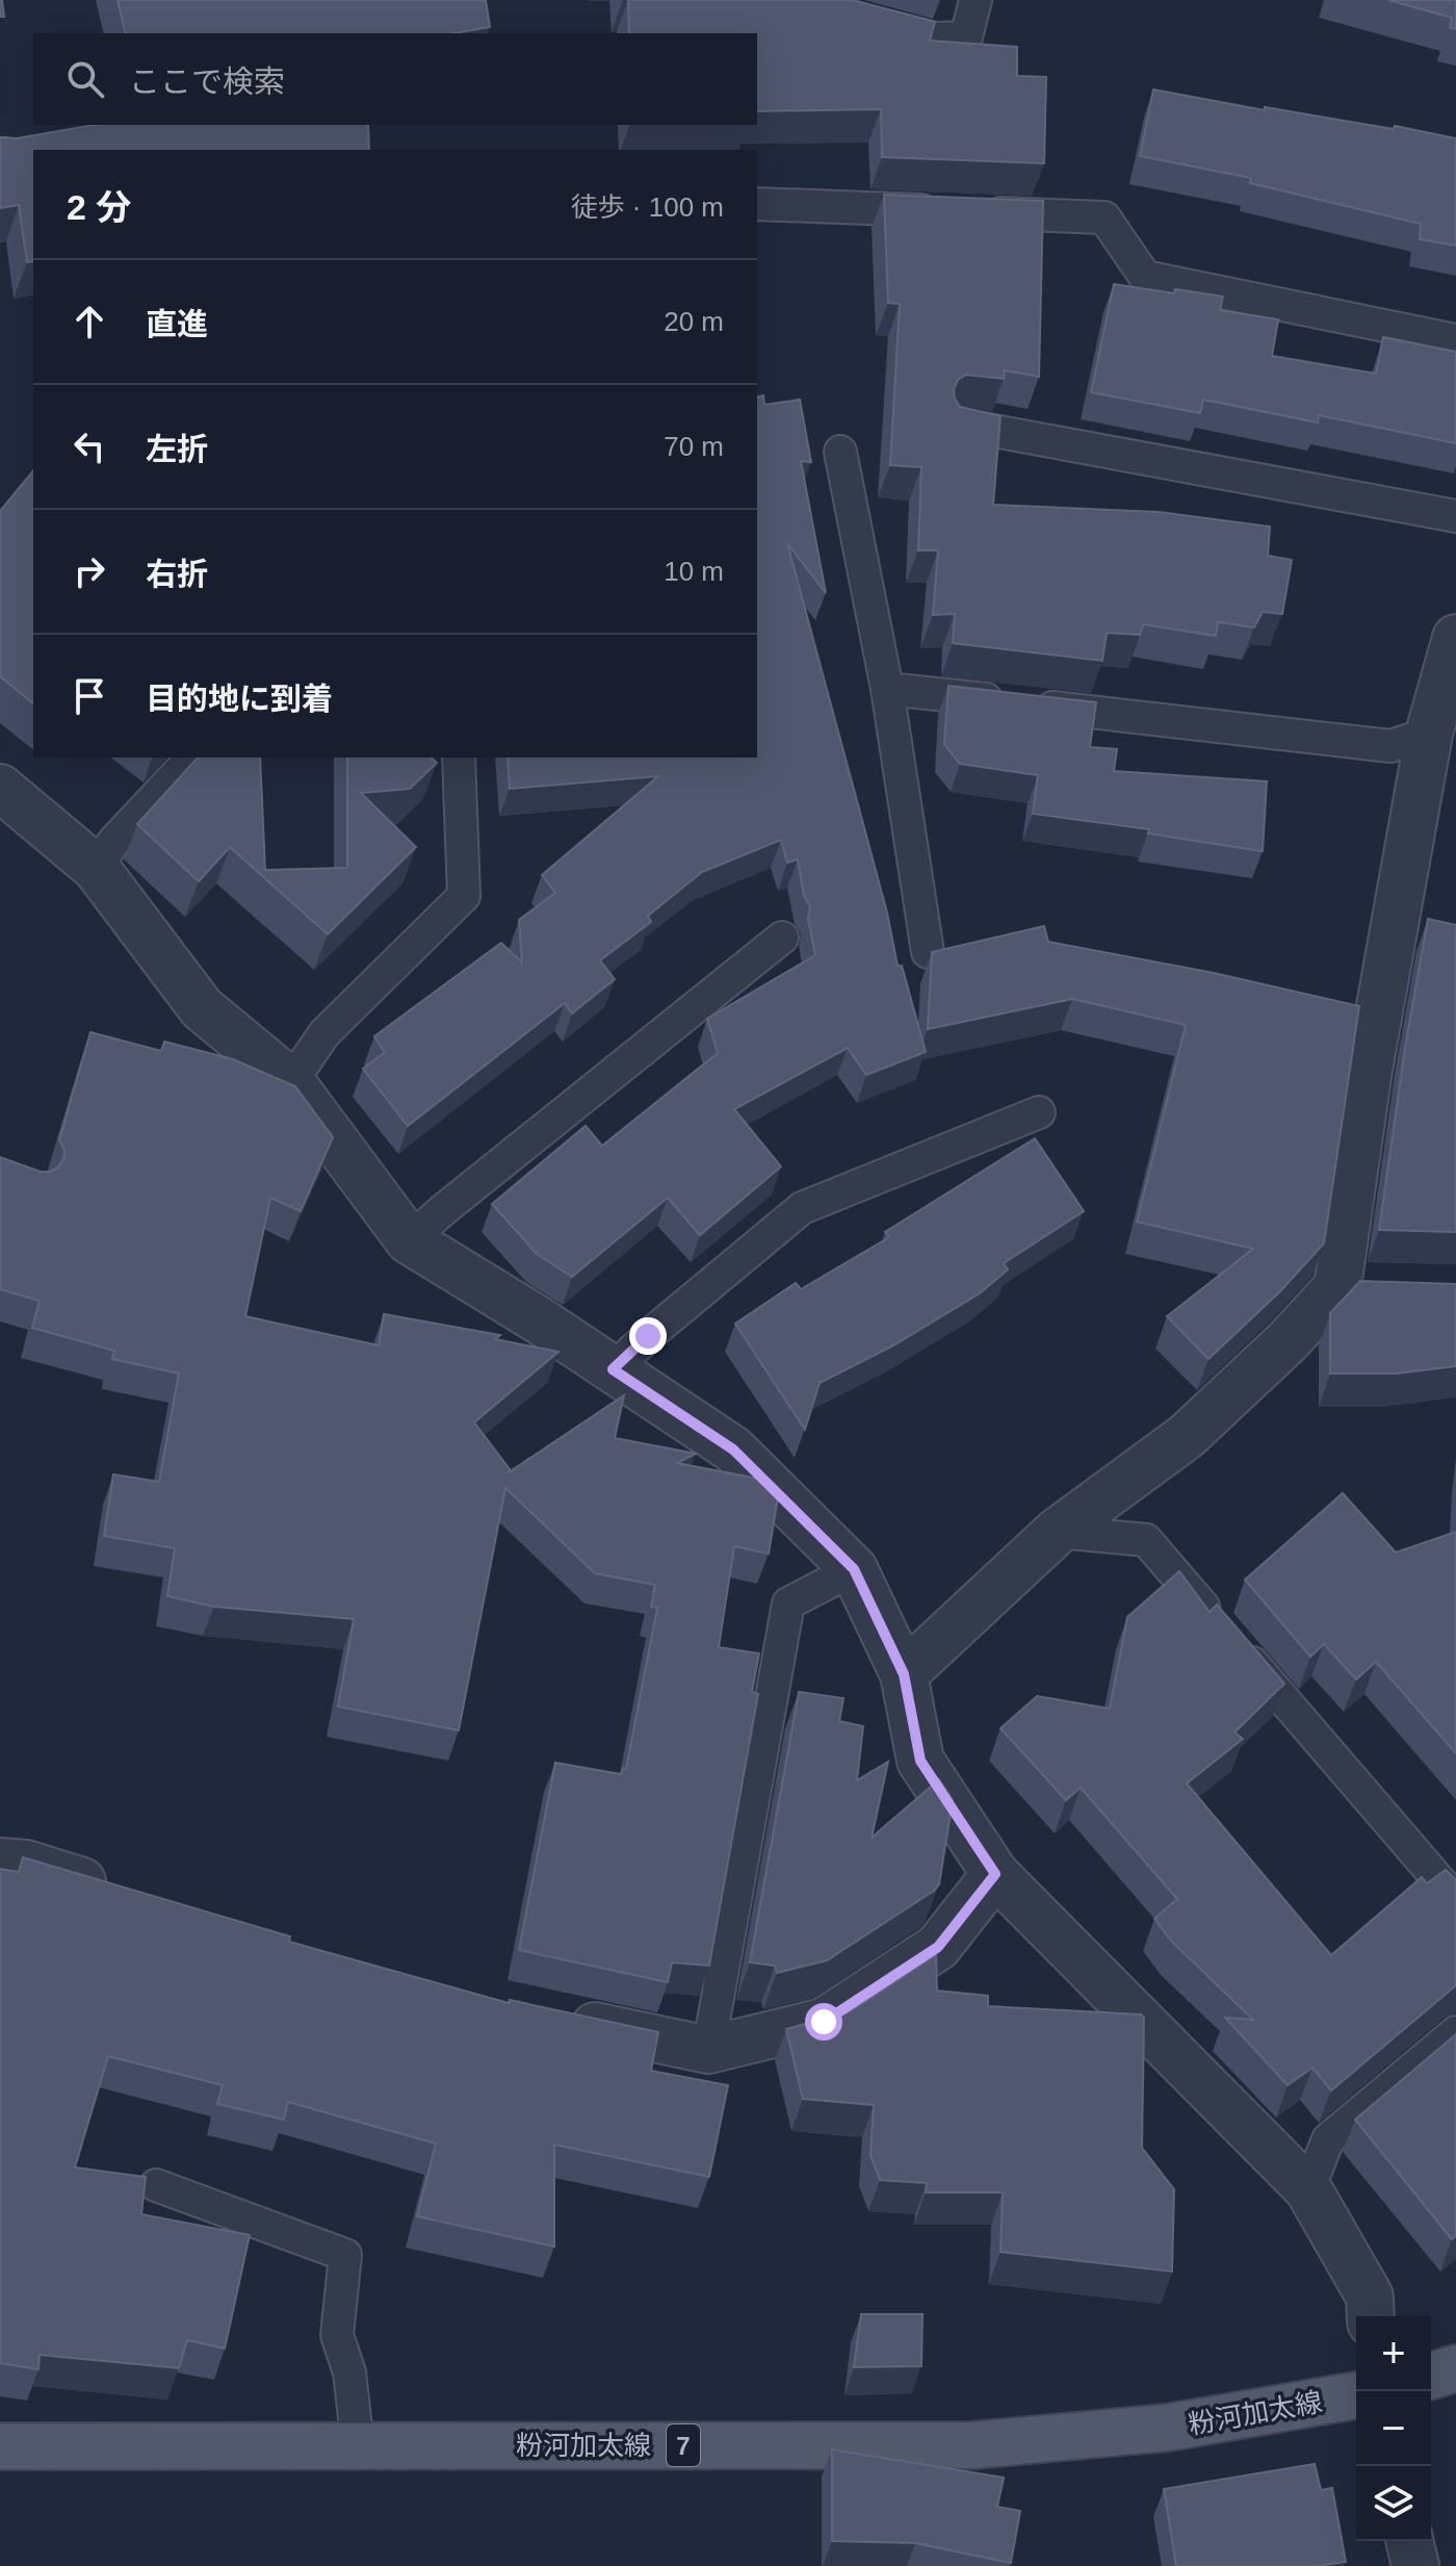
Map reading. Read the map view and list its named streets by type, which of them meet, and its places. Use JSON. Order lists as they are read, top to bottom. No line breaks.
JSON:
{"streets":{"main road":["粉河加太線","7"]},"page":{"search":"ここで検索","heading":["2 分","徒歩 · 100 m"],"list":[["直進","20 m"],["左折","70 m"],["右折","10 m"],"目的地に到着"],"map_buttons":["+","−"]}}
